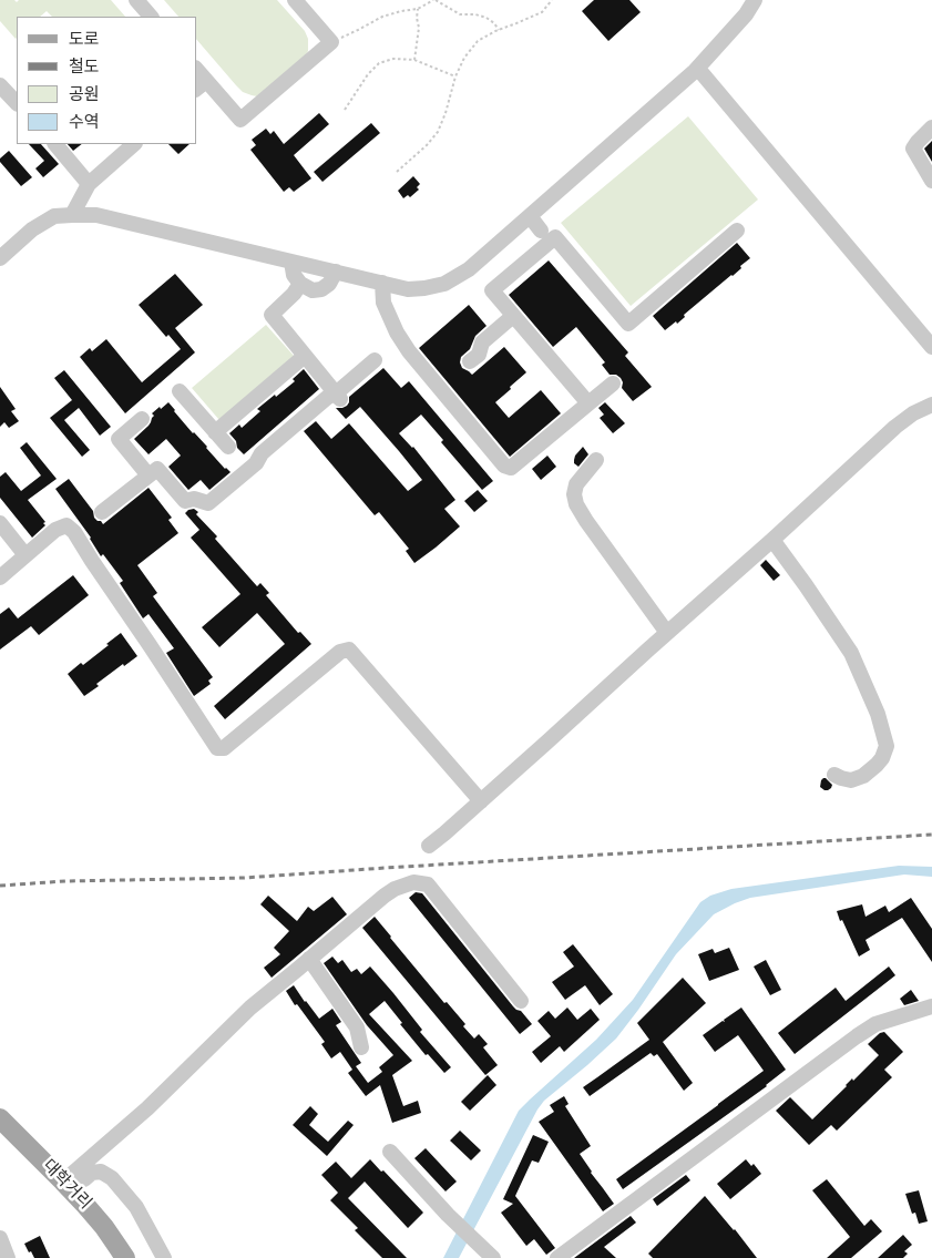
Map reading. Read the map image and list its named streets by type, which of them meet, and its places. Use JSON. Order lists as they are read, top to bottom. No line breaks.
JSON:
{"streets":{"main road":["대학거리"]},"legend":["도로","철도","공원","수역"]}
